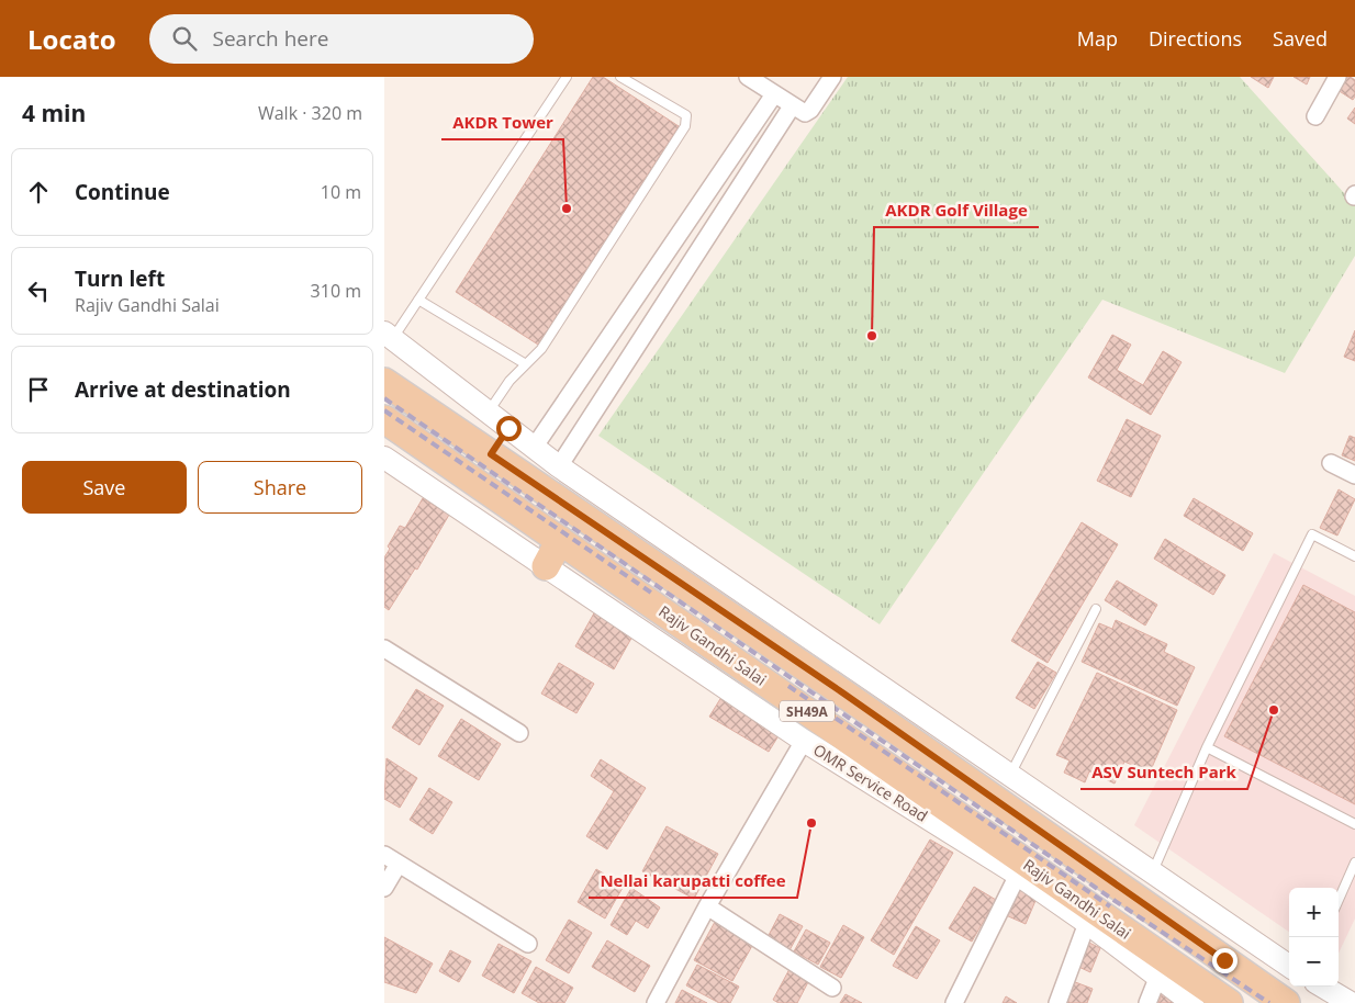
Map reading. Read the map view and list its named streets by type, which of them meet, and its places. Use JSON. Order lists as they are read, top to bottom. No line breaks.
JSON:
{"streets":{"main road":["Rajiv Gandhi Salai","SH49A"],"street":["OMR Service Road"]},"places":["AKDR Tower","AKDR Golf Village","ASV Suntech Park","Nellai karupatti coffee"],"page":{"header":"Locato","search":"Search here","nav":["Map","Directions","Saved"],"heading":["4 min","Walk · 320 m"],"list":[["Continue","10 m"],["Turn left","Rajiv Gandhi Salai","310 m"],"Arrive at destination"],"buttons":["Save","Share"],"map_buttons":["+","−"]}}
